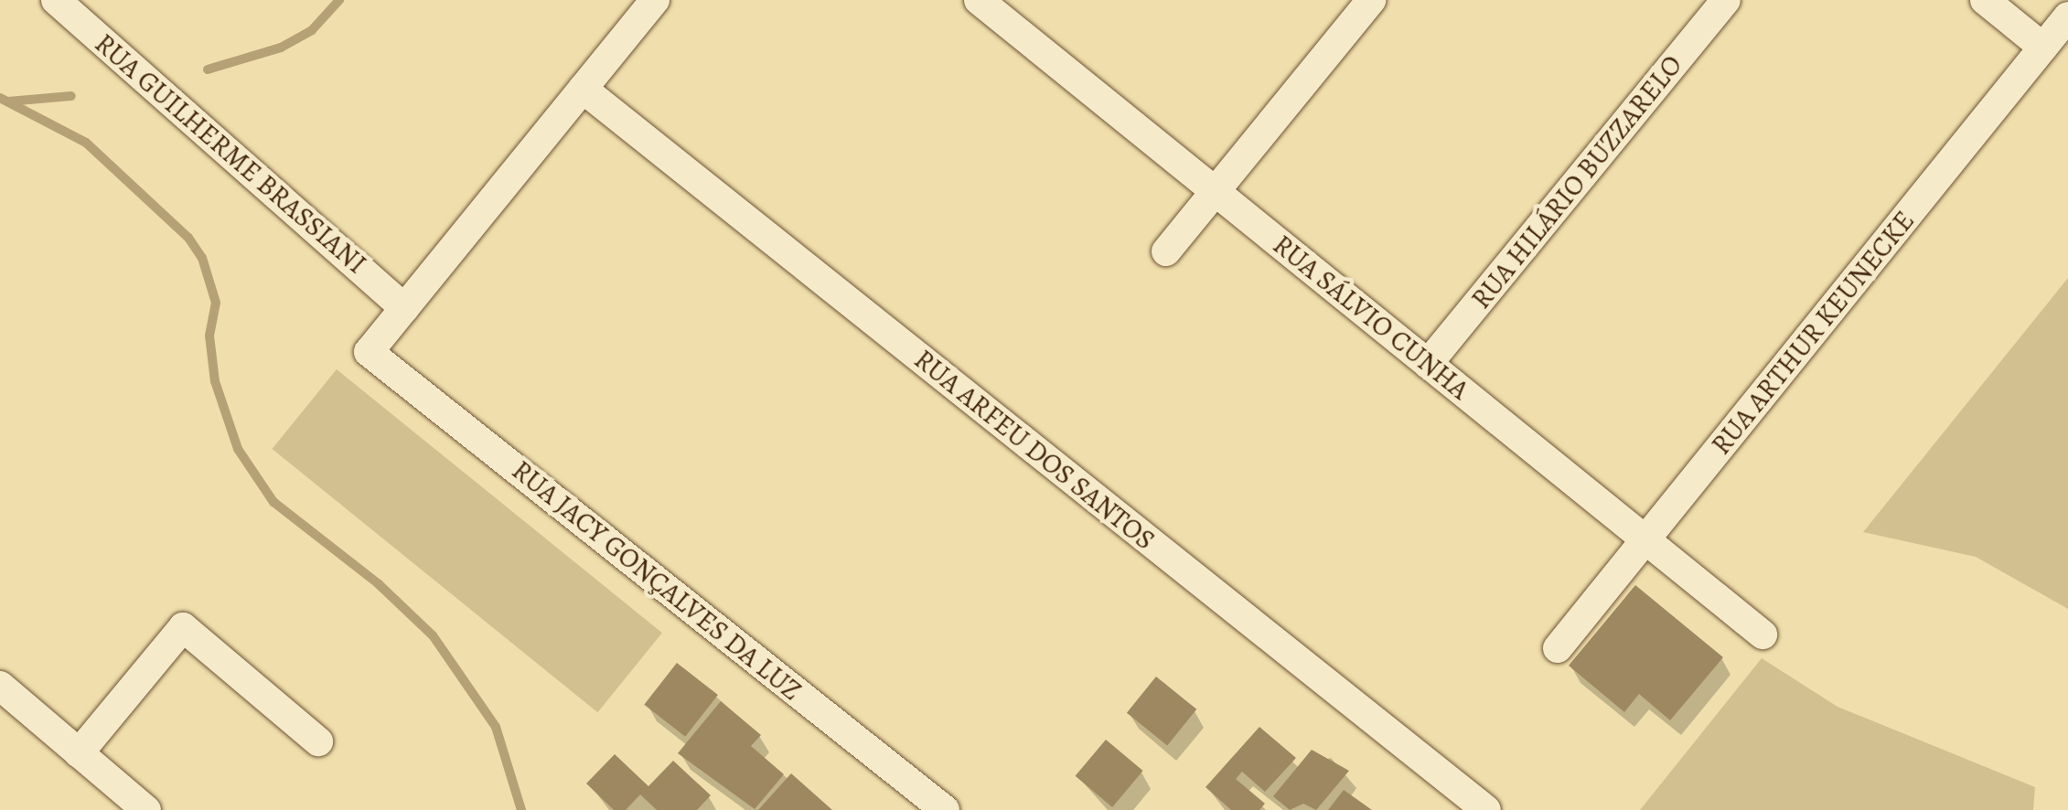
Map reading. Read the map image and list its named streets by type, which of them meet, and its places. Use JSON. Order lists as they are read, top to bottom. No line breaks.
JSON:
{"streets":{"street":["RUA GUILHERME BRASSIANI","RUA HILÁRIO BUZZARELO","RUA SÁLVIO CUNHA","RUA ARTHUR KEUNECKE","RUA ARFEU DOS SANTOS","RUA JACY GONÇALVES DA LUZ"]},"crossings":[["RUA GUILHERME BRASSIANI","RUA JACY GONÇALVES DA LUZ"],["RUA HILÁRIO BUZZARELO","RUA SÁLVIO CUNHA"],["RUA SÁLVIO CUNHA","RUA ARTHUR KEUNECKE"]]}
